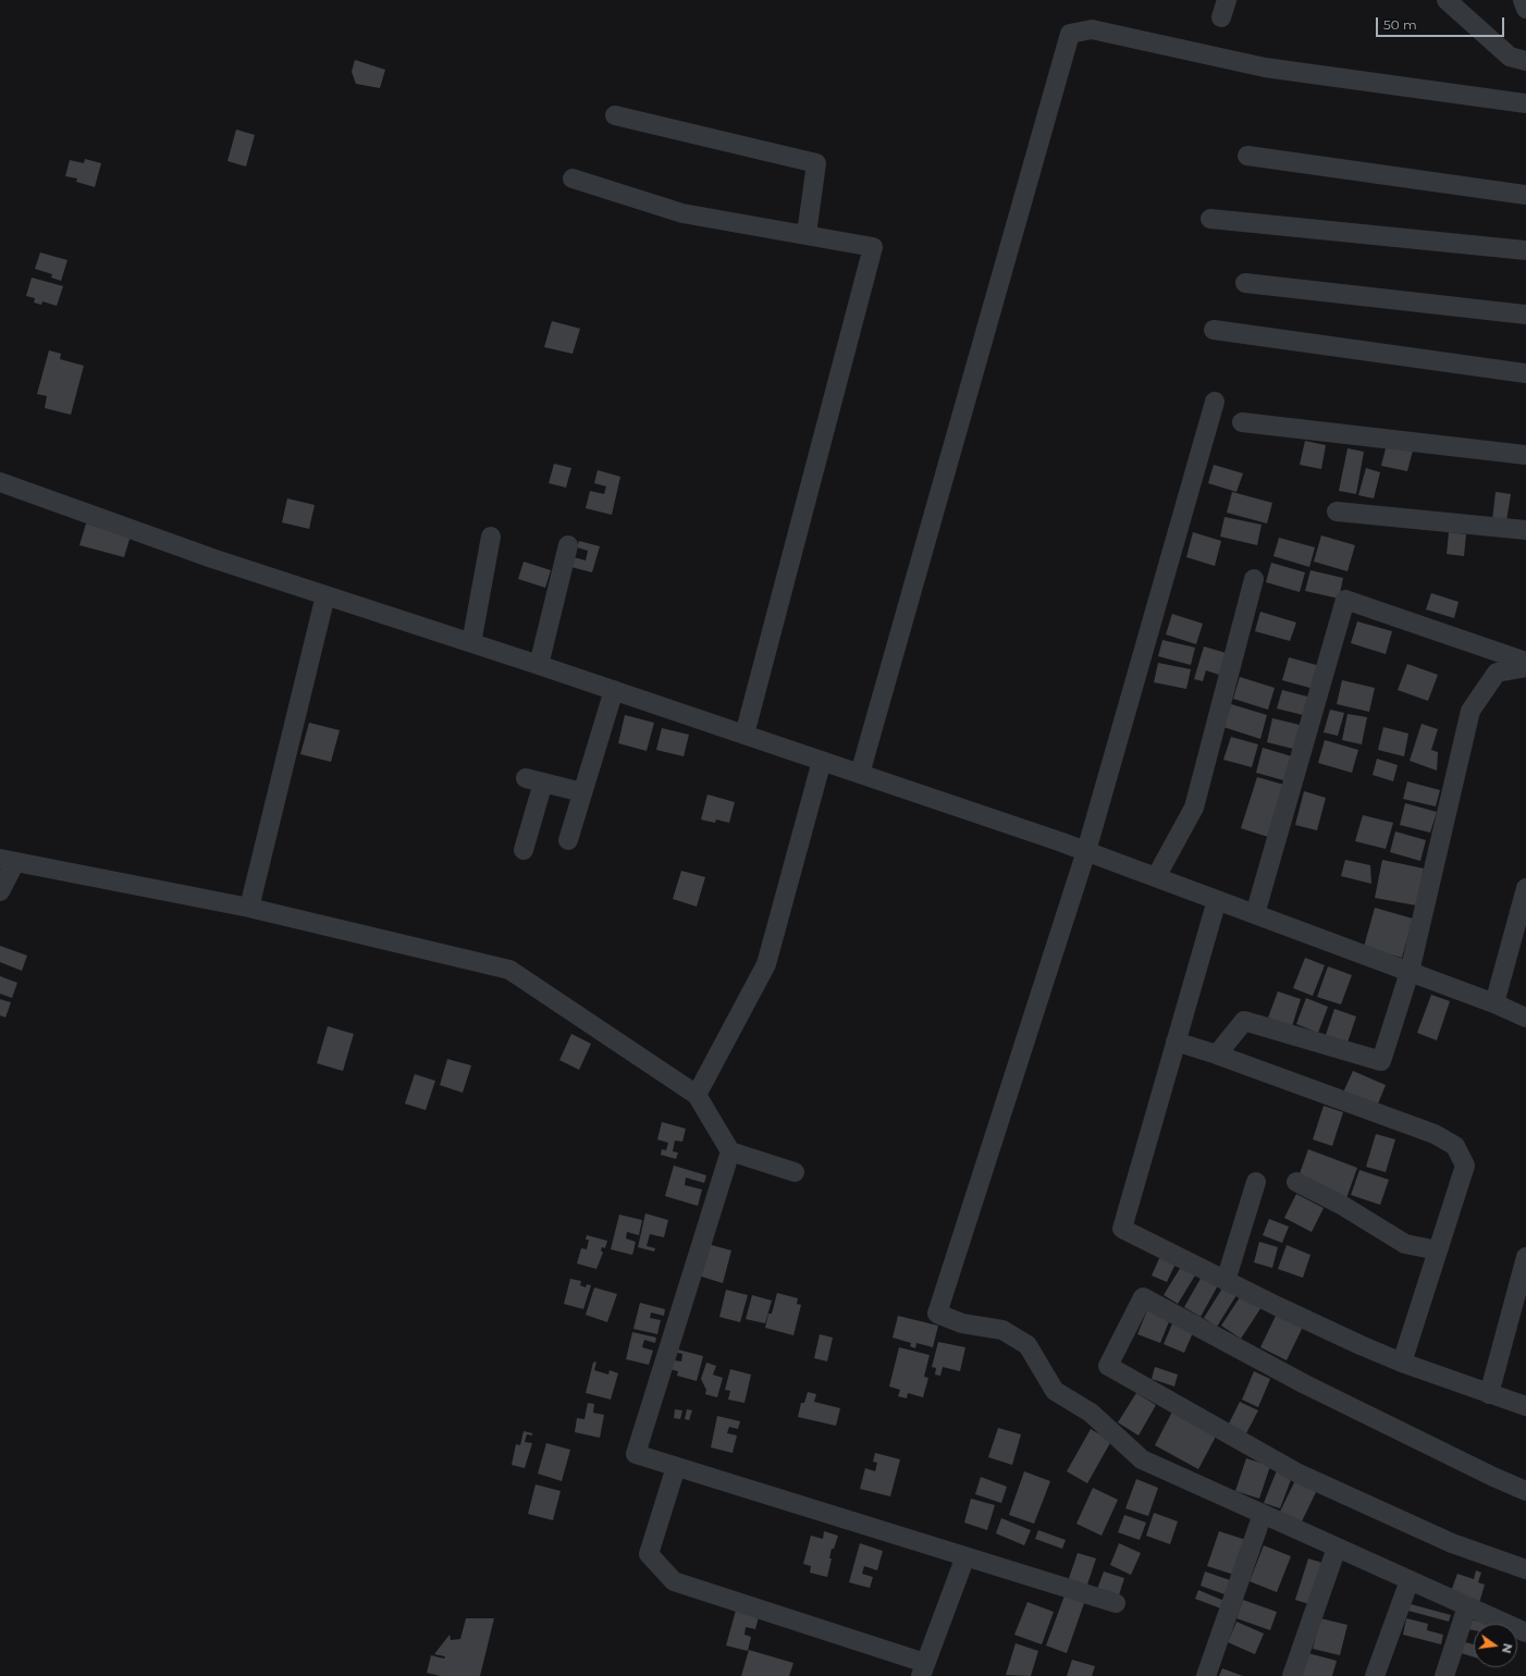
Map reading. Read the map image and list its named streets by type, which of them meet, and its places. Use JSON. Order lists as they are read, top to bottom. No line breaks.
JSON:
{"scale_bar":"50 m","north":"right"}
